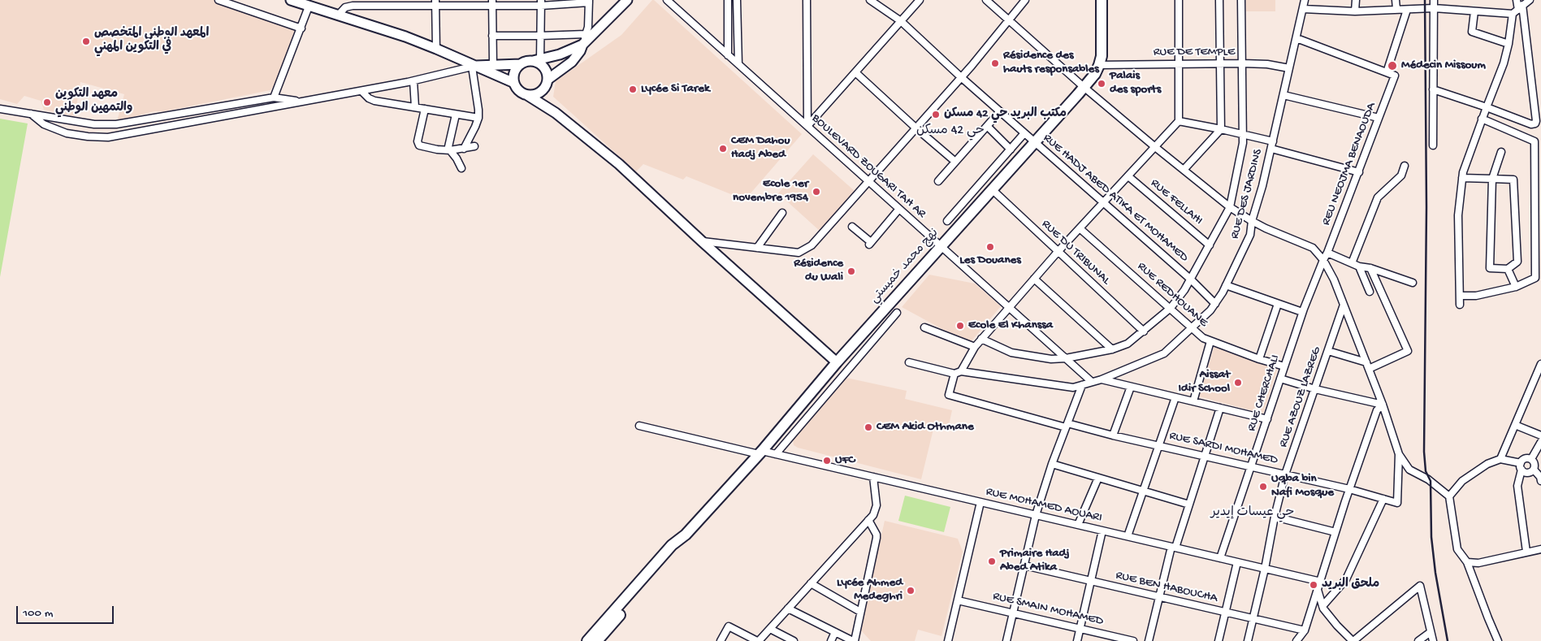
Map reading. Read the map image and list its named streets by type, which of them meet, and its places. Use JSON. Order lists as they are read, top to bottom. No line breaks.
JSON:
{"streets":{"main road":["نهج محمد خميستي"],"street":["RUE DE TEMPLE","REU NEOJMA BENAOUDA","BOULEVARD ZOUGARI TAH AR","RUE DES JARDINS","RUE HADJ ABED ATIKA ET MOHAMED","RUE FELLAHI","RUE DU TRIBUNAL","RUE REDHOUANE","RUE CHERCHALI","RUE AZOUZ LAZREG","RUE SARDI MOHAMED","RUE MOHAMED AOUARI","RUE BEN HABOUCHA","RUE SMAIN MOHAMED"]},"crossings":[["RUE DE TEMPLE","RUE DES JARDINS"],["RUE DE TEMPLE","نهج محمد خميستي"],["REU NEOJMA BENAOUDA","RUE CHERCHALI"],["BOULEVARD ZOUGARI TAH AR","RUE DES JARDINS"],["BOULEVARD ZOUGARI TAH AR","نهج محمد خميستي"],["RUE DES JARDINS","RUE HADJ ABED ATIKA ET MOHAMED"],["RUE DES JARDINS","RUE REDHOUANE"],["RUE DES JARDINS","RUE SARDI MOHAMED"],["RUE HADJ ABED ATIKA ET MOHAMED","نهج محمد خميستي"],["RUE DU TRIBUNAL","نهج محمد خميستي"],["نهج محمد خميستي","RUE MOHAMED AOUARI"],["RUE REDHOUANE","RUE CHERCHALI"],["RUE CHERCHALI","RUE SARDI MOHAMED"],["RUE CHERCHALI","RUE MOHAMED AOUARI"],["RUE AZOUZ LAZREG","RUE SARDI MOHAMED"],["RUE AZOUZ LAZREG","RUE MOHAMED AOUARI"],["RUE AZOUZ LAZREG","RUE BEN HABOUCHA"]],"districts":["حي 42 مسكن","حي عيسات إيدير"],"places":["المعهد الوطني المتخصص في التكوين المهني","Résidence des hauts responsables","Médecin Missoum","Palais des sports","Lycée Si Tarek","معهد التكوين والتمهين الوطني","مكتب البريد حي 42 مسكن","CEM Dahou Hadj Abed","Ecole 1er novembre 1954","Les Douanes","Résidence du Wali","Ecole El Khanssa","Aissat Idir School","CEM Akid Othmane","UFC","Uqba bin Nafi Mosque","Primaire Hadj Abed Atika","ملحق البريد","Lycée Ahmed Medeghri"],"scale_bar":"100 m"}
